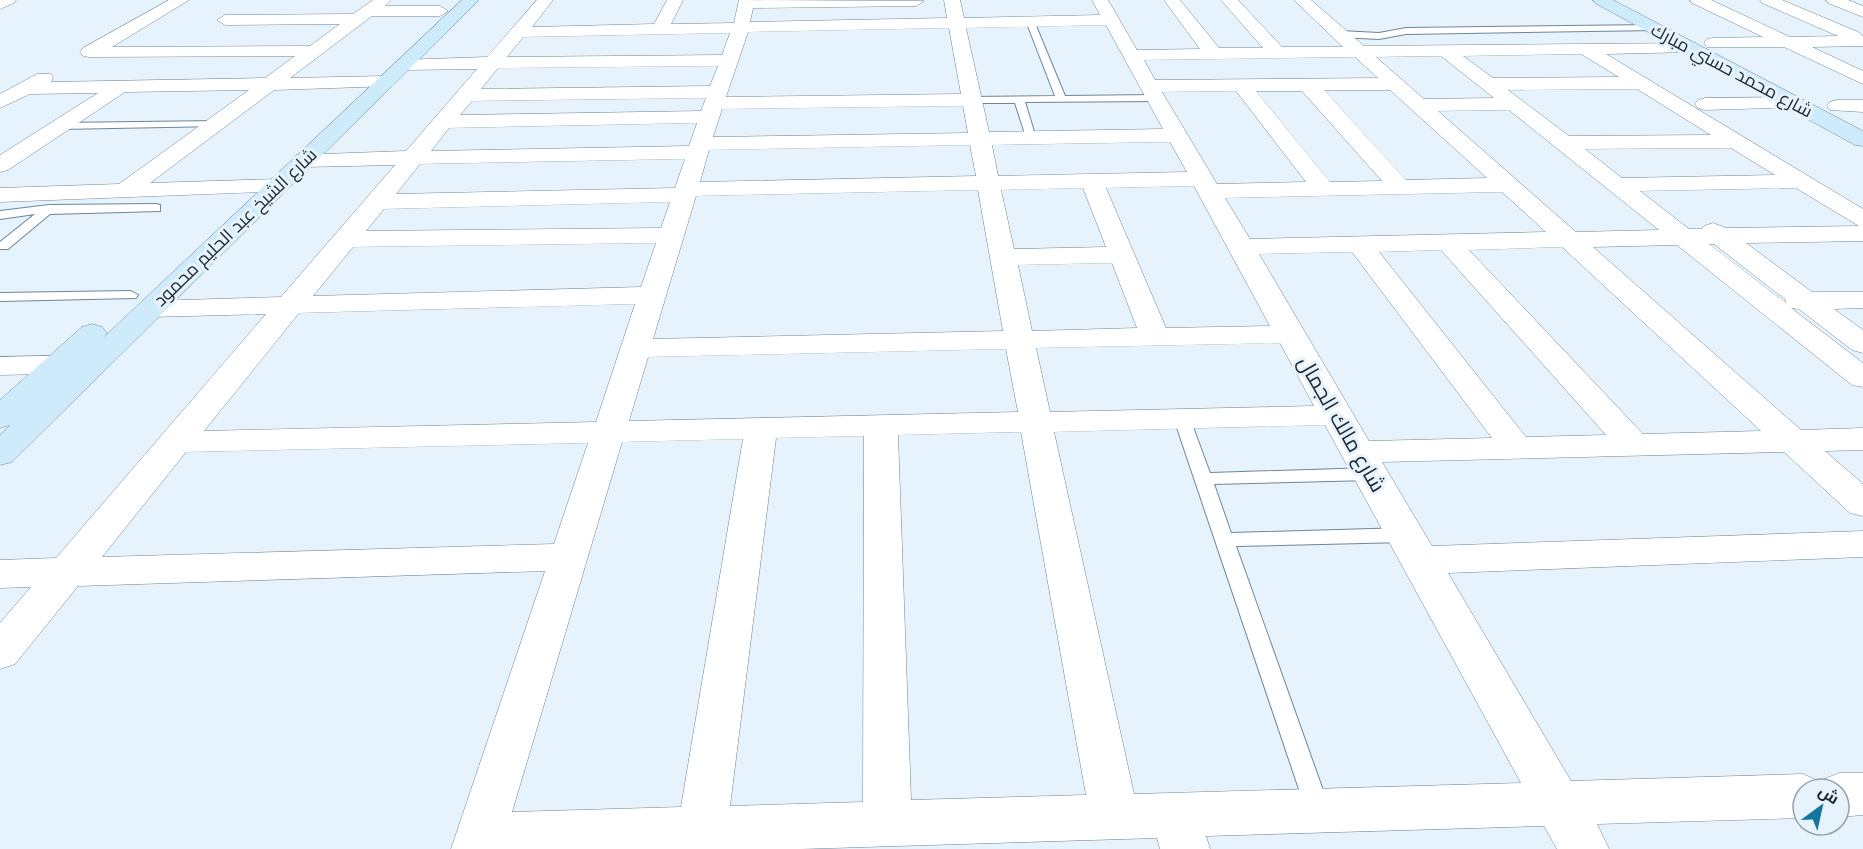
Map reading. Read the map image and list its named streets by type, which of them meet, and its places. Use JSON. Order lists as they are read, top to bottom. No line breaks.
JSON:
{"streets":{"street":["شارع محمد حسني مبارك","شارع الشيخ عبد الحليم محمود","شارع مالك الجمال"]},"north":"top right"}
